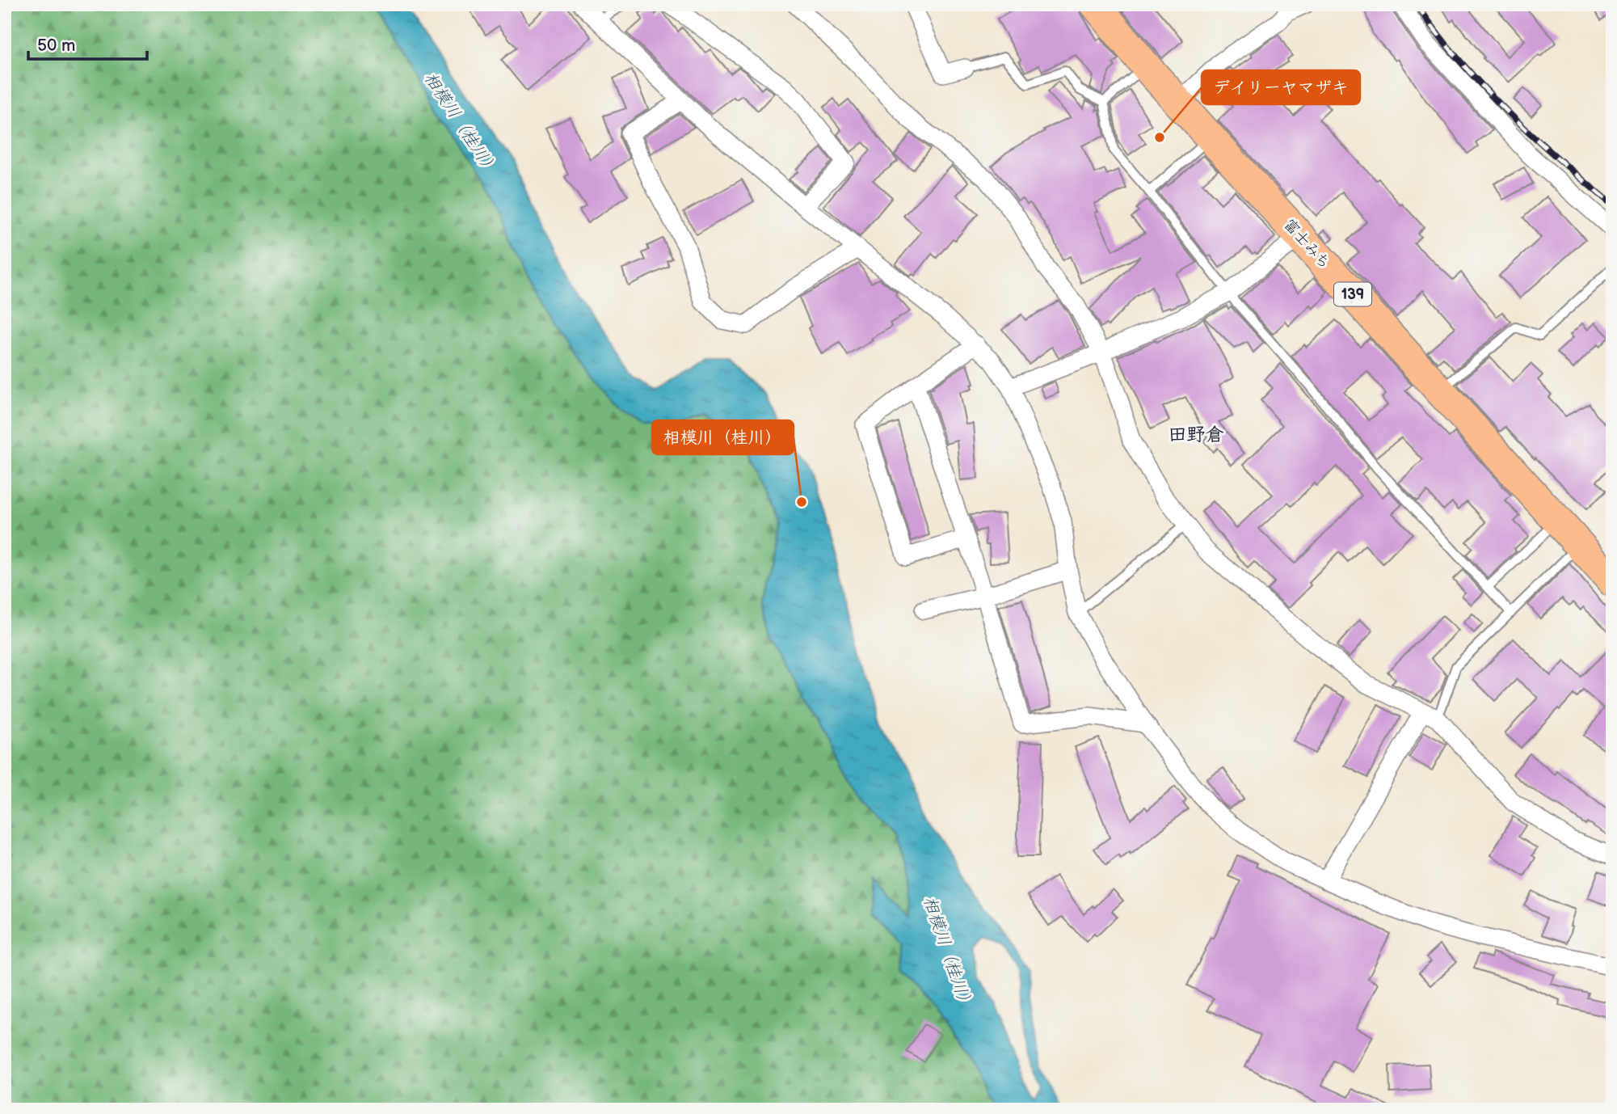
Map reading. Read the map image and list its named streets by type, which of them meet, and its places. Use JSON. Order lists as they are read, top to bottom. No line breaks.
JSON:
{"streets":{"highway":["富士みち","139"]},"districts":["田野倉"],"water":["相模川（桂川）"],"places":["デイリーヤマザキ","相模川（桂川）"],"scale_bar":"50 m"}
